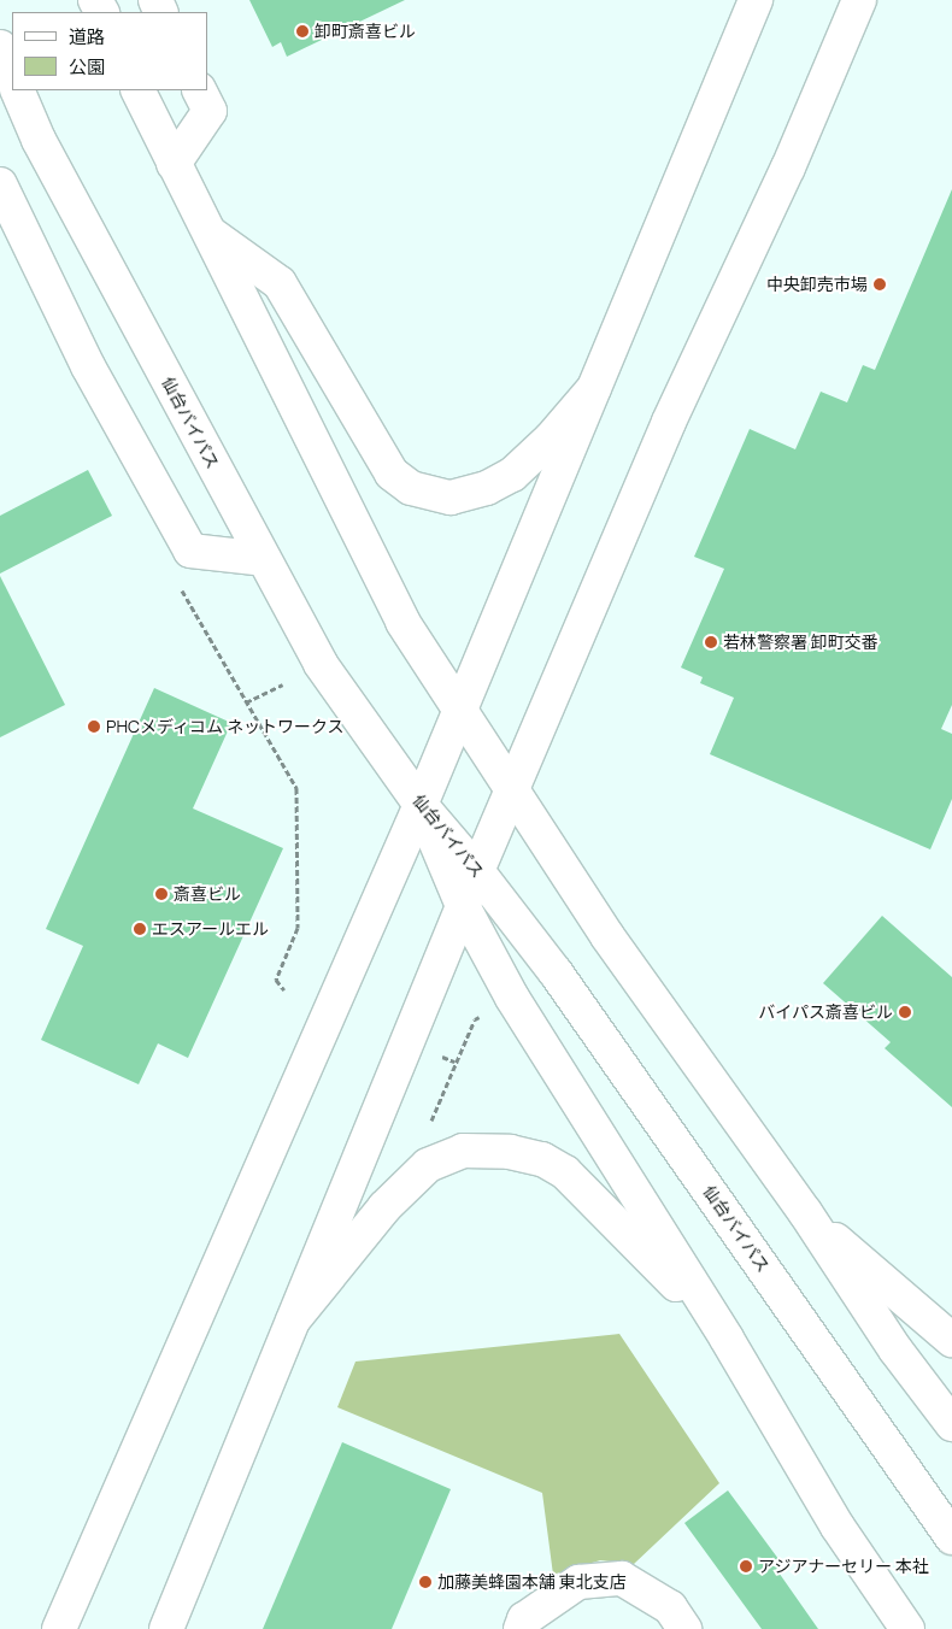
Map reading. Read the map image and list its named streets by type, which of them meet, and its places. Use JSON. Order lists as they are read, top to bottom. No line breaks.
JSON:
{"streets":{"main road":["仙台バイパス"]},"places":["卸町斎喜ビル","中央卸売市場","若林警察署 卸町交番","PHCメディコム ネットワークス","斎喜ビル","エスアールエル","バイパス斎喜ビル","アジアナーセリー 本社","加藤美蜂園本舗 東北支店"],"legend":["道路","公園"]}
